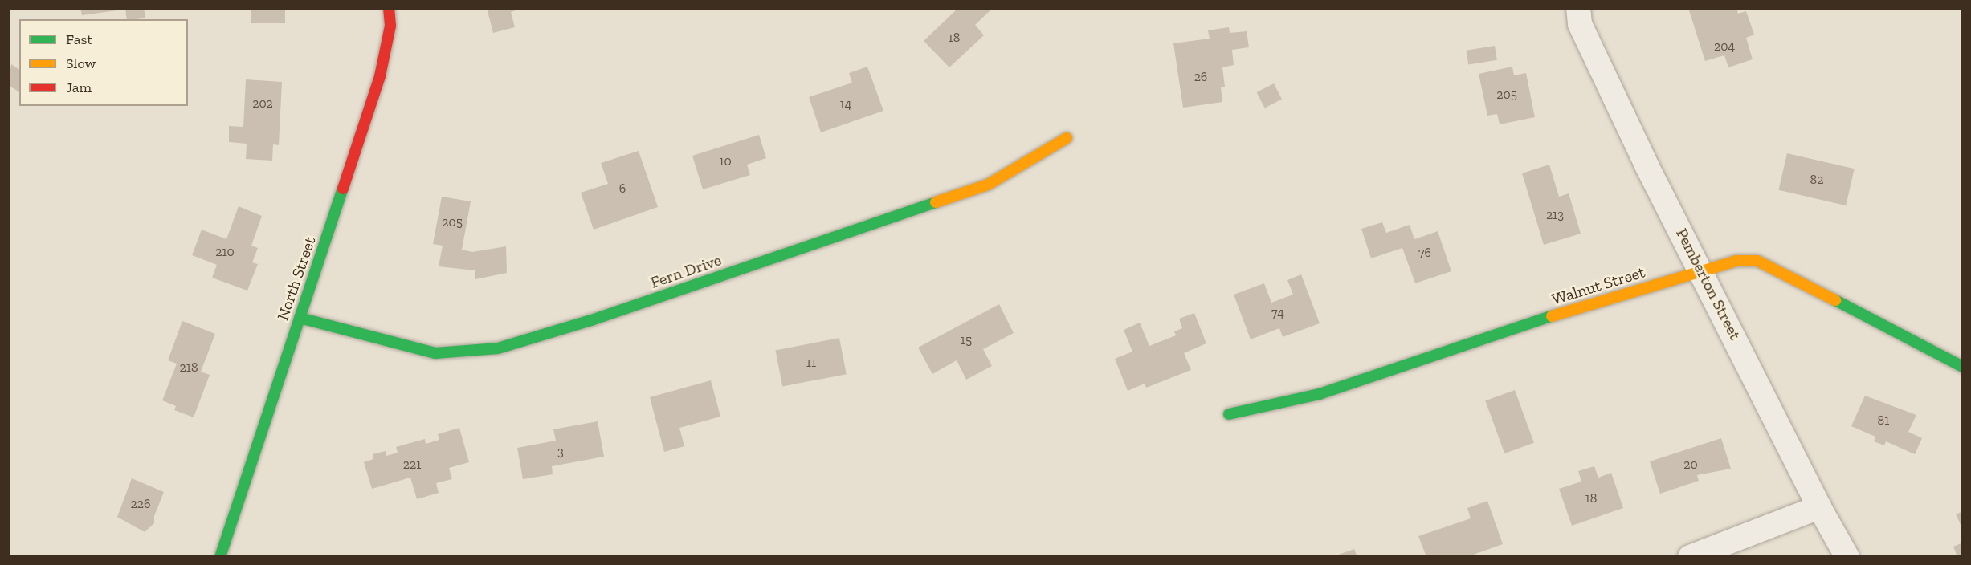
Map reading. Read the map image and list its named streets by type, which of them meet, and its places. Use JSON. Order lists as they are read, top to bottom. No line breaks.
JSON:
{"streets":{"street":["Fern Drive","North Street","Pemberton Street","Walnut Street"]},"crossings":[["Fern Drive","North Street"],["Pemberton Street","Walnut Street"]],"house_numbers":["18","204","26","205","202","14","10","82","6","213","205","210","76","74","15","11","218","81","3","221","20","18","226"],"legend":["Fast","Slow","Jam"]}
